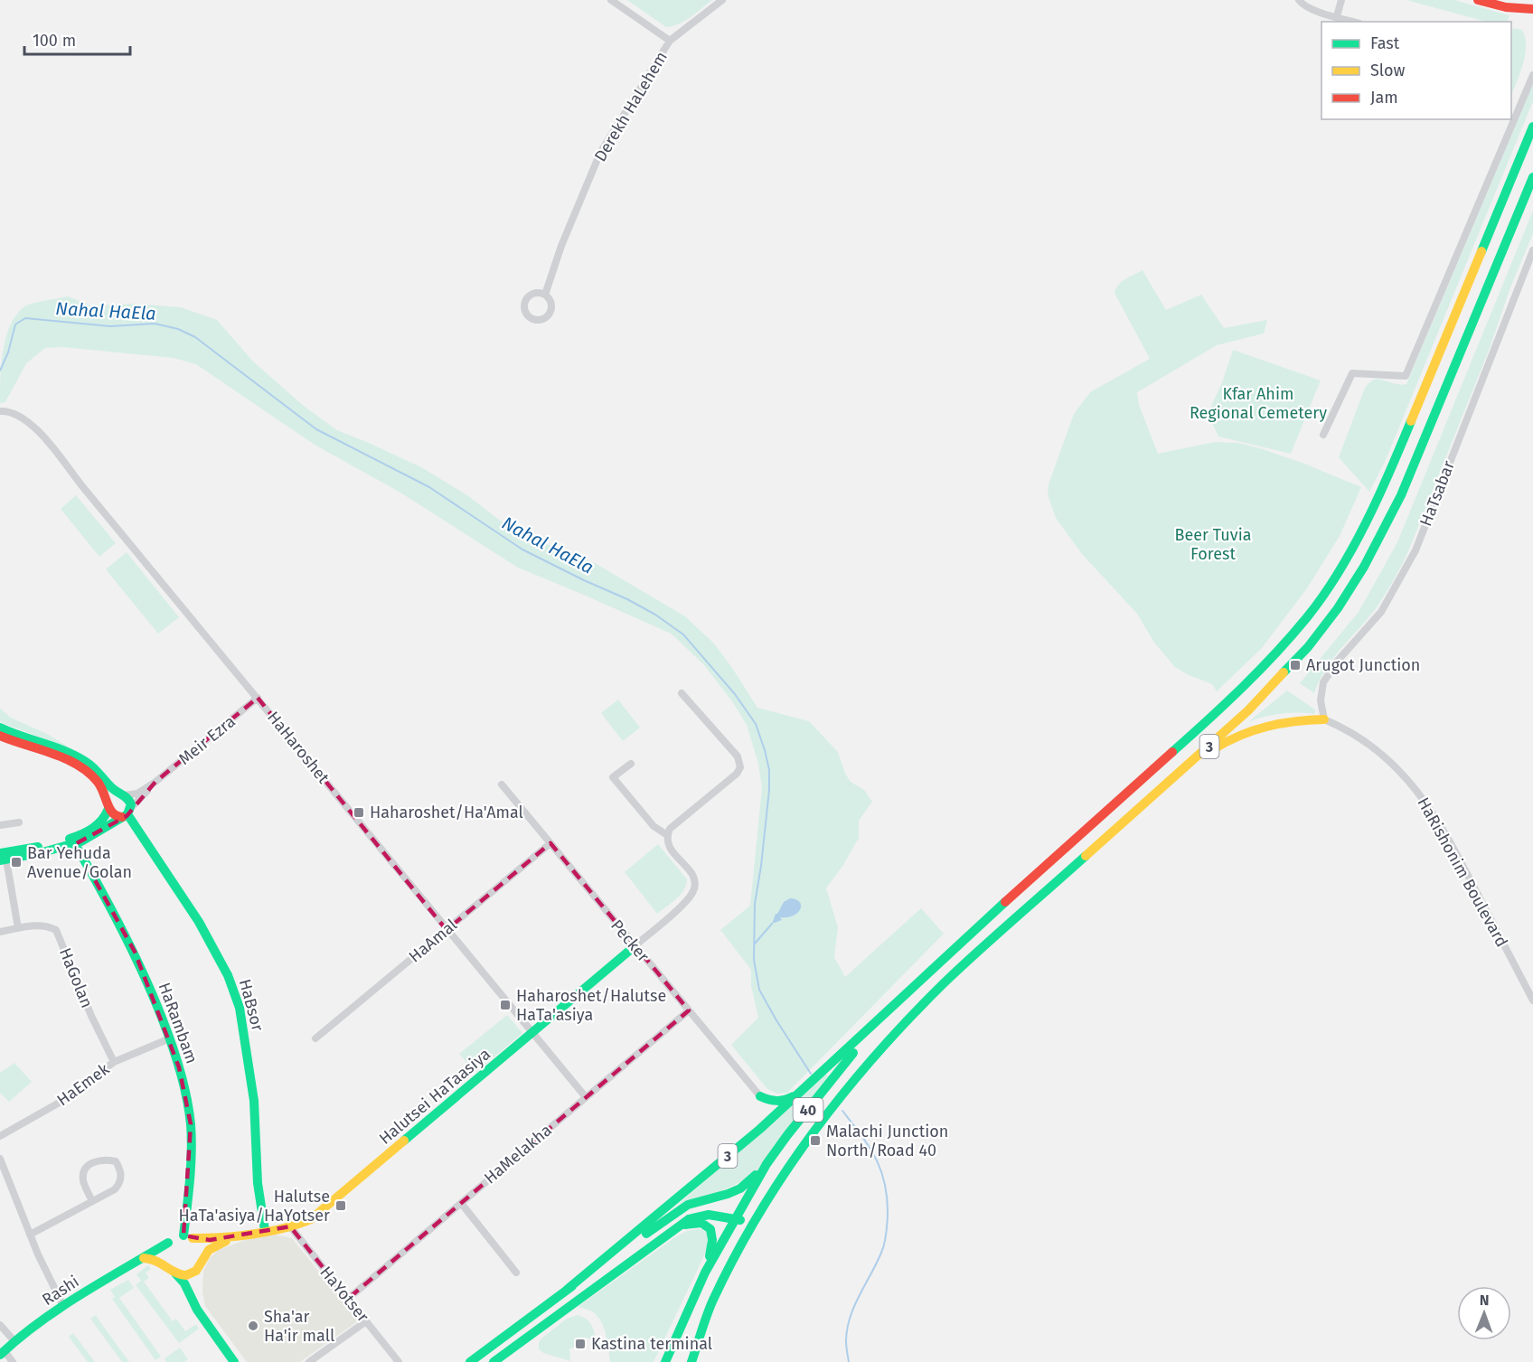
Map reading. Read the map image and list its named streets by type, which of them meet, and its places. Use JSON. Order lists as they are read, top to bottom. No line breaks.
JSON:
{"streets":{"main road":["3","HaBsor","HaRambam","Halutsei HaTaasiya","40","Rashi"],"street":["Derekh HaLehem","HaTsabar","Meir Ezra","HaHaroshet","HaRishonim Boulevard","HaAmal","Pecker","HaGolan","HaEmek","HaMelakha","HaYotser"]},"crossings":[["HaTsabar","HaRishonim Boulevard"],["Meir Ezra","HaHaroshet"],["Meir Ezra","HaBsor"],["3","40"],["HaHaroshet","HaAmal"],["HaHaroshet","Halutsei HaTaasiya"],["HaHaroshet","HaMelakha"],["HaAmal","Pecker"],["Pecker","Halutsei HaTaasiya"],["Pecker","HaMelakha"],["HaGolan","HaEmek"],["HaBsor","Halutsei HaTaasiya"],["HaRambam","HaEmek"],["HaRambam","Halutsei HaTaasiya"],["HaRambam","Rashi"],["Halutsei HaTaasiya","Rashi"],["Halutsei HaTaasiya","HaYotser"],["HaMelakha","HaYotser"]],"water":["Nahal HaEla"],"parks":["Kfar Ahim Regional Cemetery","Beer Tuvia Forest"],"places":{"transit":["Arugot Junction","Haharoshet/Ha'Amal","Bar Yehuda Avenue/Golan","Haharoshet/Halutse HaTa'asiya","Malachi Junction North/Road 40","Halutse HaTa'asiya/HaYotser","Kastina terminal"],"other":["Sha'ar Ha'ir mall"]},"legend":["Fast","Slow","Jam"],"scale_bar":"100 m","north":"top"}
